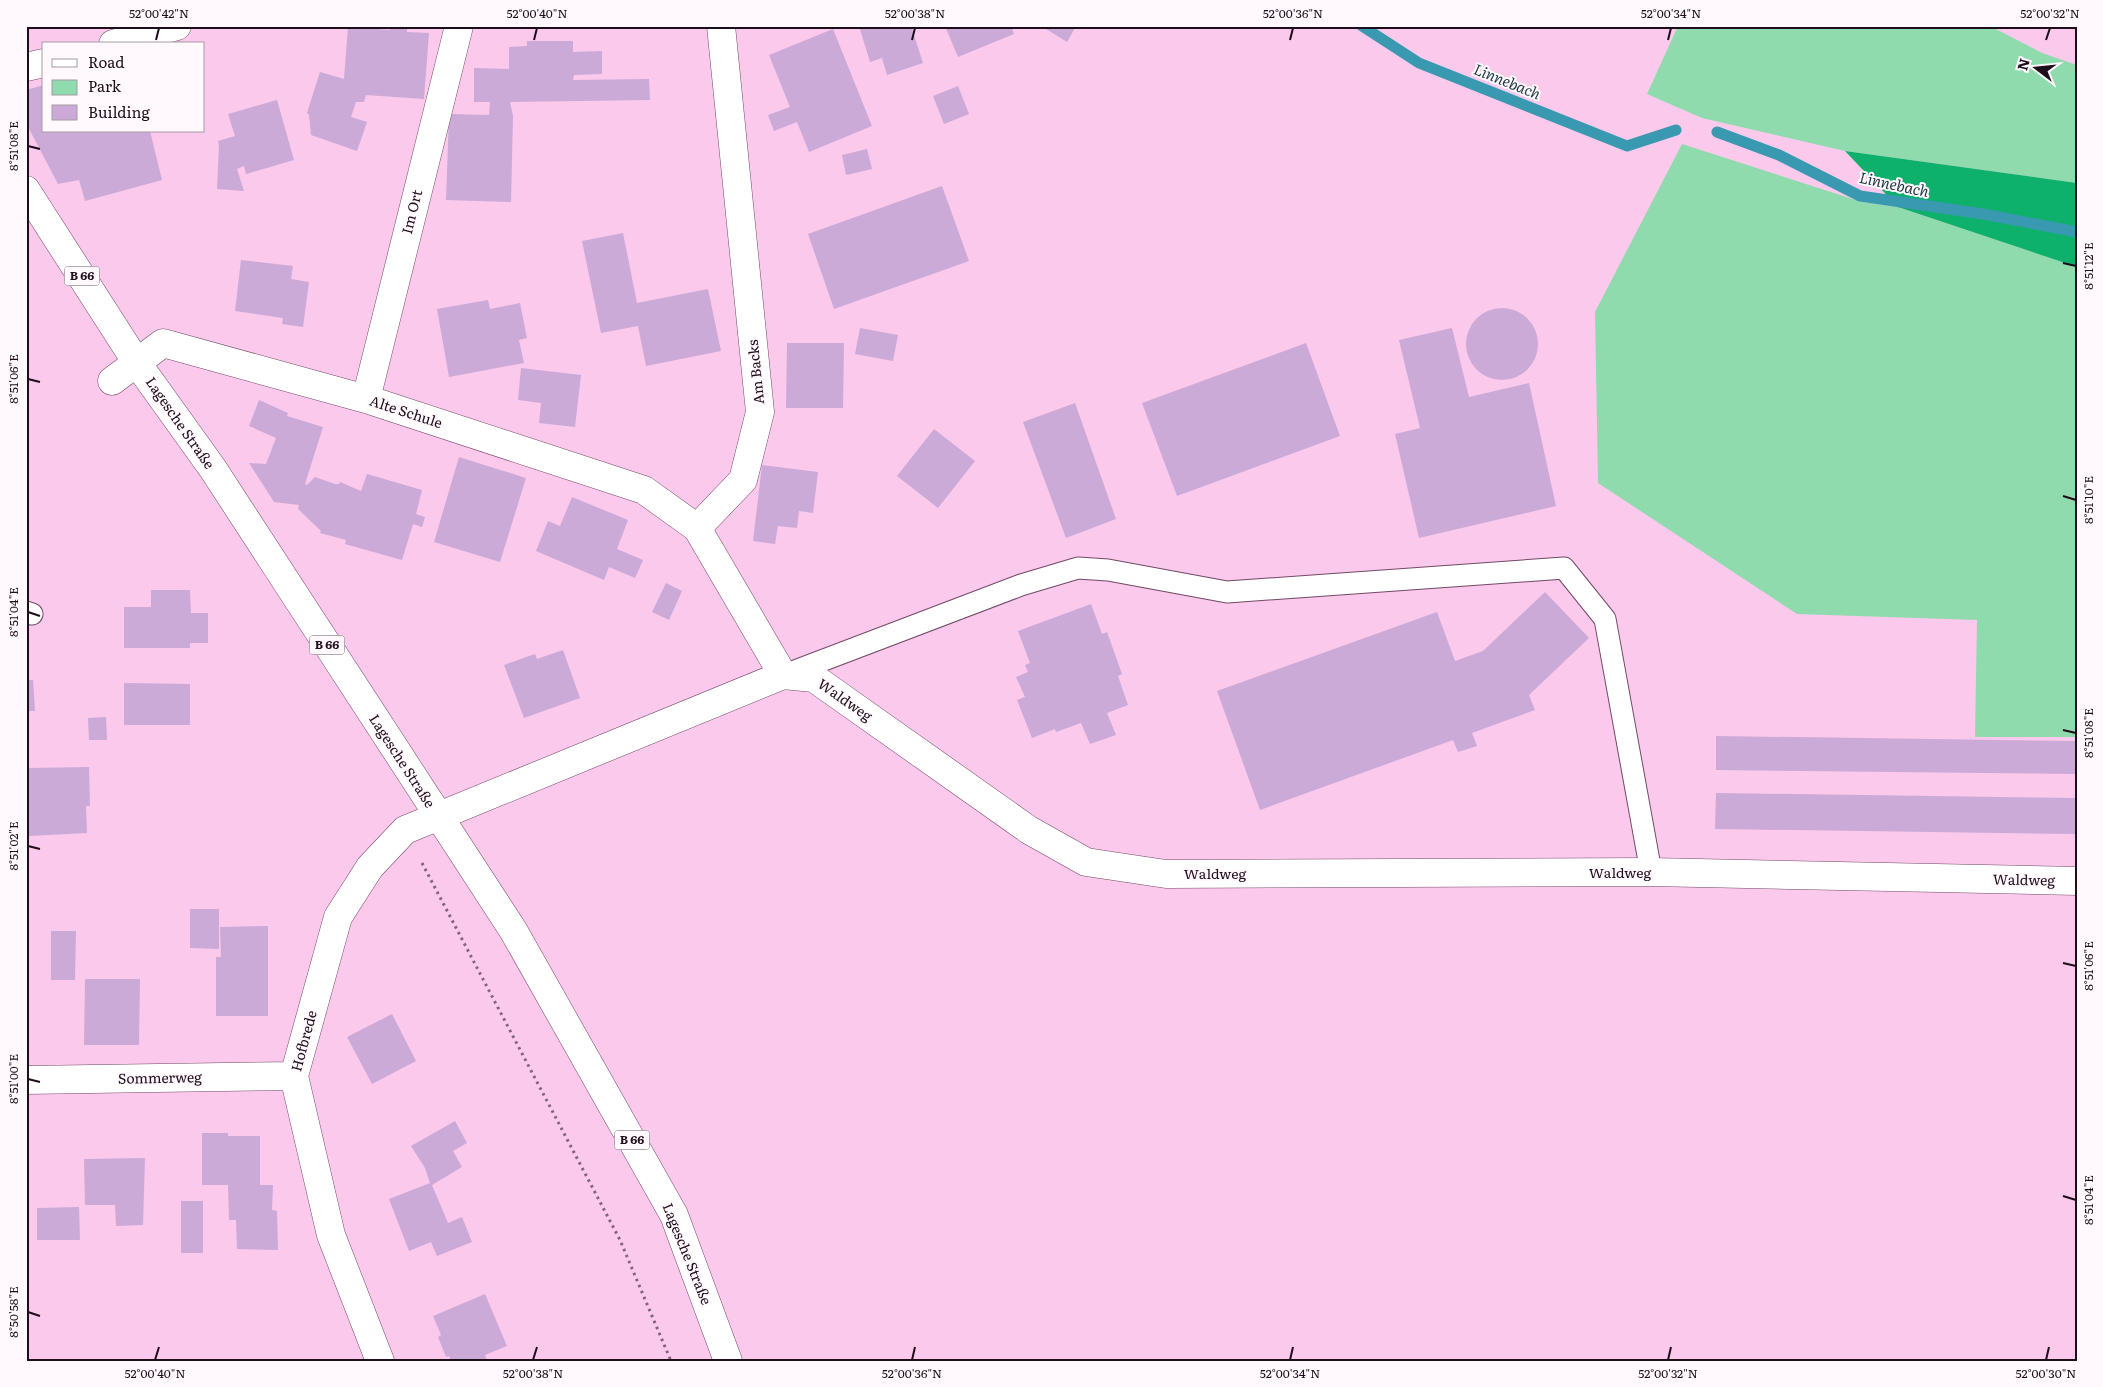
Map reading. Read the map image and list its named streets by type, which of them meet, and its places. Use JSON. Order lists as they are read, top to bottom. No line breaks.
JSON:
{"streets":{"street":["Im Ort","B 66","Am Backs","Alte Schule","Lagesche Straße","Waldweg","Hofbrede","Sommerweg"]},"crossings":[["Im Ort","Alte Schule"],["Am Backs","Alte Schule"],["Alte Schule","Lagesche Straße"],["Lagesche Straße","Waldweg"],["Lagesche Straße","Hofbrede"],["Waldweg","Hofbrede"],["Hofbrede","Sommerweg"]],"water":["Linnebach"],"legend":["Road","Park","Building"],"north":"left","coordinates":["52°00'42\"N","52°00'40\"N","52°00'38\"N","52°00'36\"N","52°00'34\"N","52°00'32\"N","8°51'08\"E","8°51'12\"E","8°51'06\"E","8°51'10\"E","8°51'04\"E","8°51'02\"E","8°51'00\"E","8°50'58\"E","52°00'30\"N"]}
